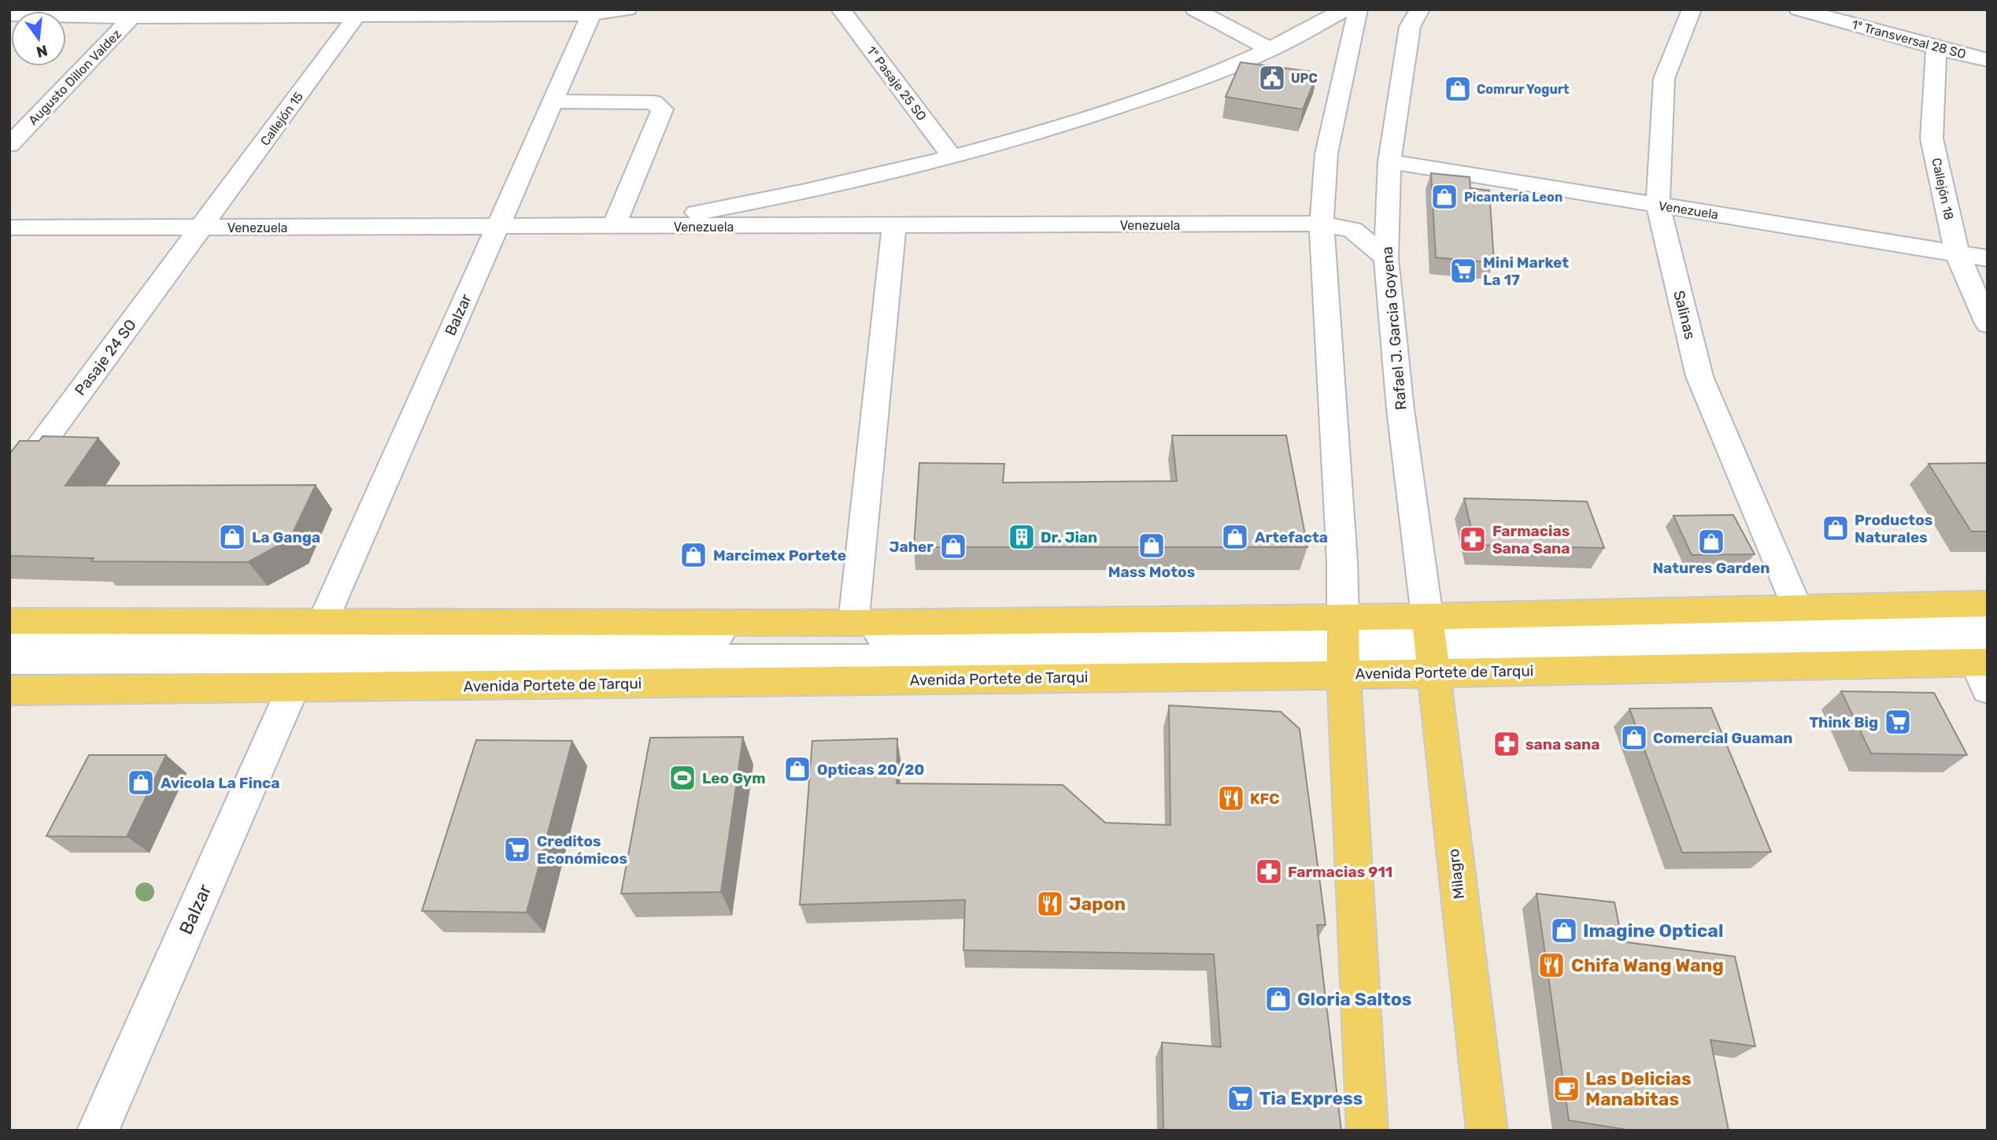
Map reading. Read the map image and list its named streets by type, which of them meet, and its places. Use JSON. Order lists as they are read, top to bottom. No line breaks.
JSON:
{"streets":{"main road":["Avenida Portete de Tarqui","Milagro"],"street":["1º Transversal 28 SO","Augusto Dillon Valdez","1º Pasaje 25 SO","Callejón 15","Callejón 18","Venezuela","Balzar","Salinas","Rafael J. Garcia Goyena","Pasaje 24 SO"]},"crossings":[["1º Transversal 28 SO","Callejón 18"],["Callejón 15","Venezuela"],["Callejón 15","Pasaje 24 SO"],["Callejón 18","Venezuela"],["Venezuela","Balzar"],["Venezuela","Salinas"],["Venezuela","Rafael J. Garcia Goyena"],["Venezuela","Pasaje 24 SO"],["Balzar","Avenida Portete de Tarqui"],["Salinas","Avenida Portete de Tarqui"],["Rafael J. Garcia Goyena","Avenida Portete de Tarqui"],["Rafael J. Garcia Goyena","Milagro"],["Avenida Portete de Tarqui","Milagro"]],"places":{"public building":["UPC"],"shop":["Comrur Yogurt","Picantería Leon","Productos Naturales","La Ganga","Artefacta","Natures Garden","Mass Motos","Jaher","Marcimex Portete","Comercial Guaman","Opticas 20/20","Avicola La Finca","Imagine Optical","Gloria Saltos"],"supermarket":["Mini Market La 17","Think Big","Creditos Económicos","Tia Express"],"building":["Dr. Jian"],"pharmacy":["Farmacias Sana Sana","sana sana","Farmacias 911"],"sports":["Leo Gym"],"restaurant":["KFC","Japon","Chifa Wang Wang"],"cafe":["Las Delicias Manabitas"]},"north":"bottom"}
